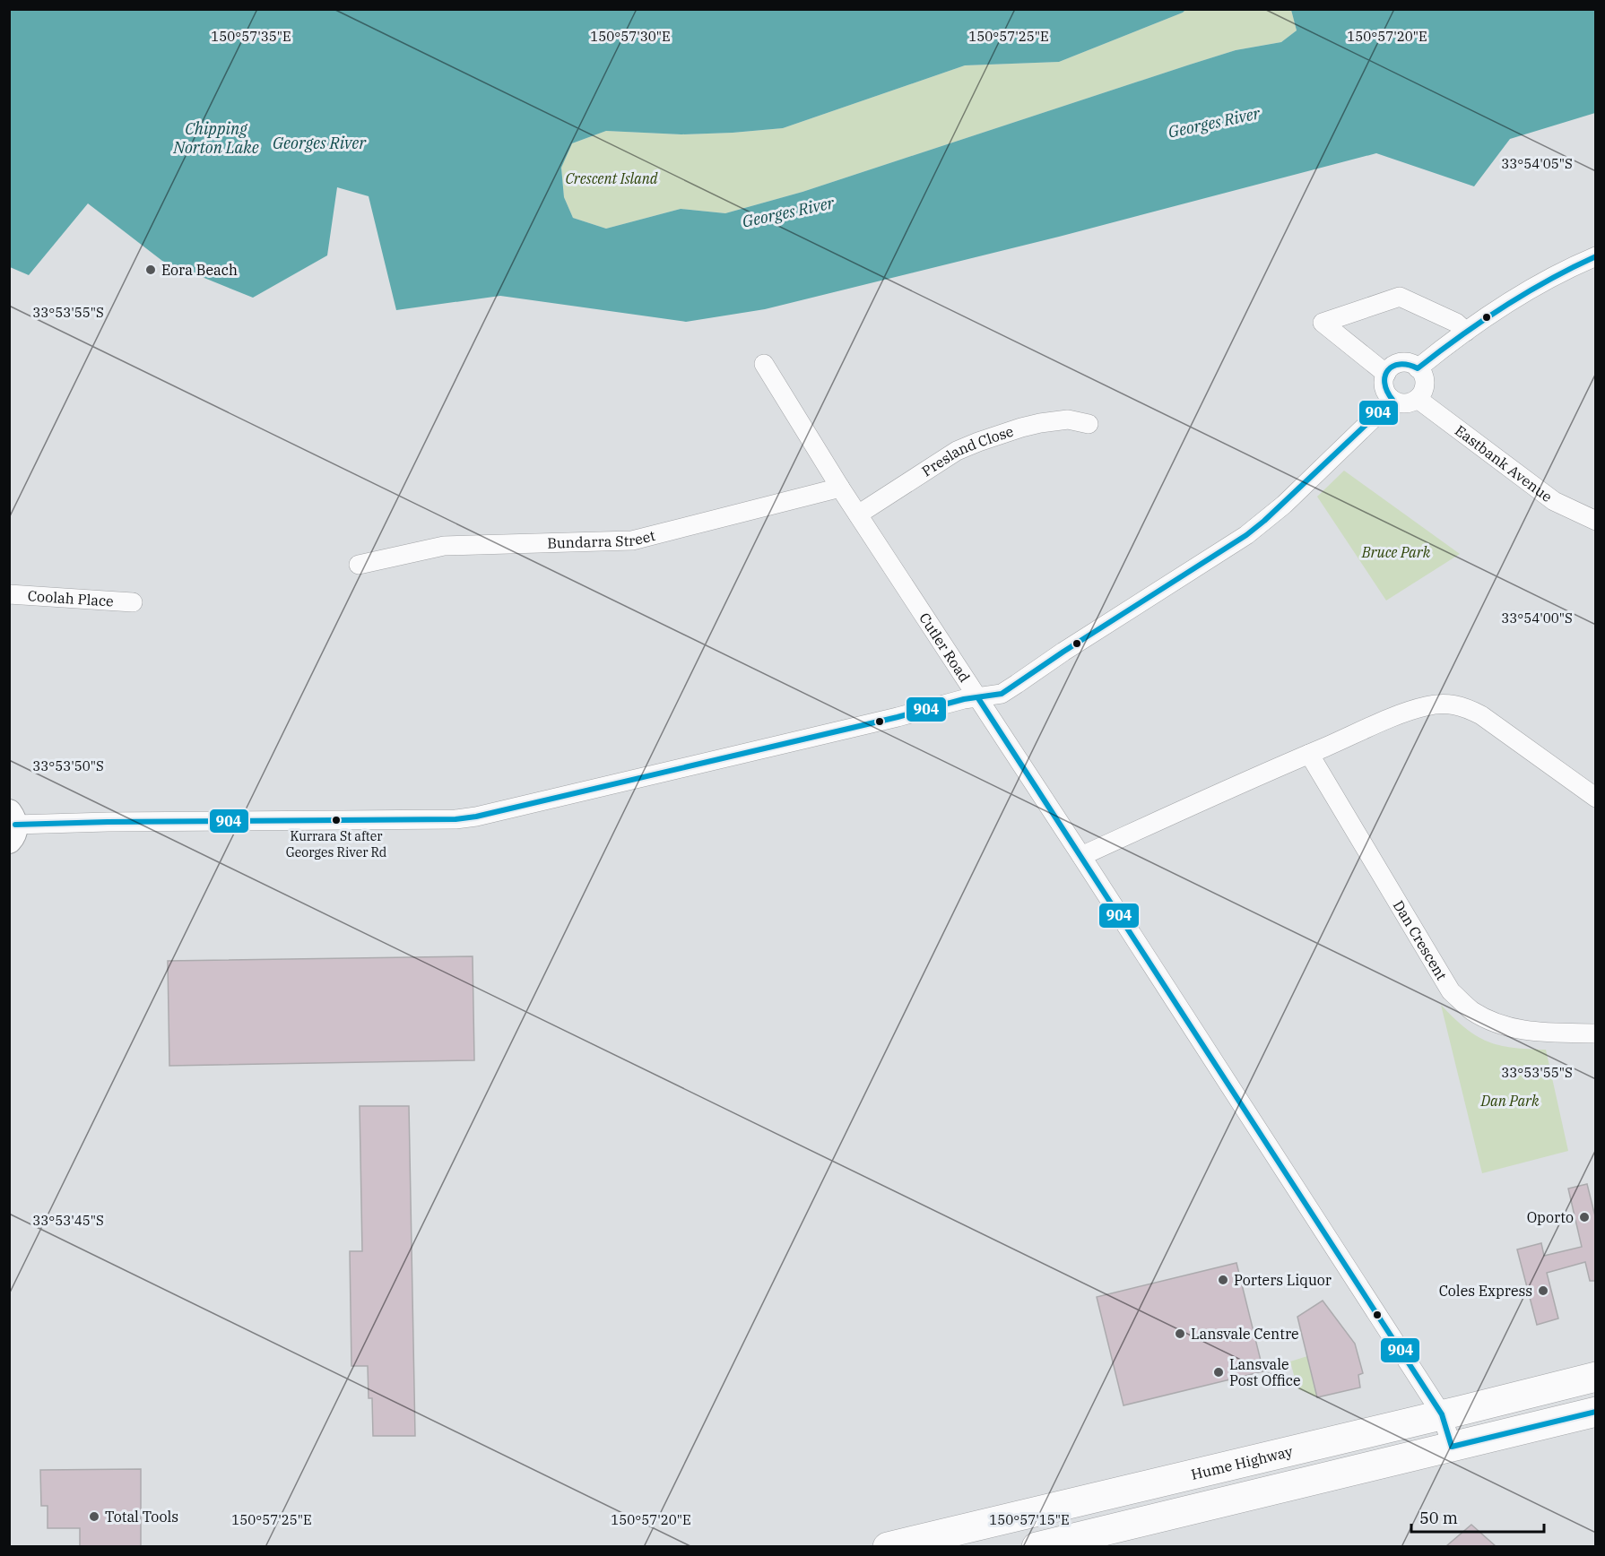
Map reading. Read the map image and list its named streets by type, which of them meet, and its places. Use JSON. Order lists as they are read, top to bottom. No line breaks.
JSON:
{"streets":{"highway":["Hume Highway"],"street":["Presland Close","Eastbank Avenue","Bundarra Street","Coolah Place","Cutler Road","Dan Crescent"]},"crossings":[["Presland Close","Cutler Road"],["Bundarra Street","Cutler Road"],["Cutler Road","Hume Highway"]],"water":["Georges River","Chipping Norton Lake"],"parks":["Crescent Island","Bruce Park","Dan Park"],"places":["Eora Beach","Kurrara St after Georges River Rd","Oporto","Porters Liquor","Coles Express","Lansvale Centre","Lansvale Post Office","Total Tools"],"lines":["transit line 904"],"scale_bar":"50 m","coordinates":["150°57'35\"E","150°57'30\"E","150°57'25\"E","150°57'20\"E","33°54'05\"S","33°53'55\"S","33°54'00\"S","33°53'50\"S","33°53'45\"S","150°57'15\"E"]}
